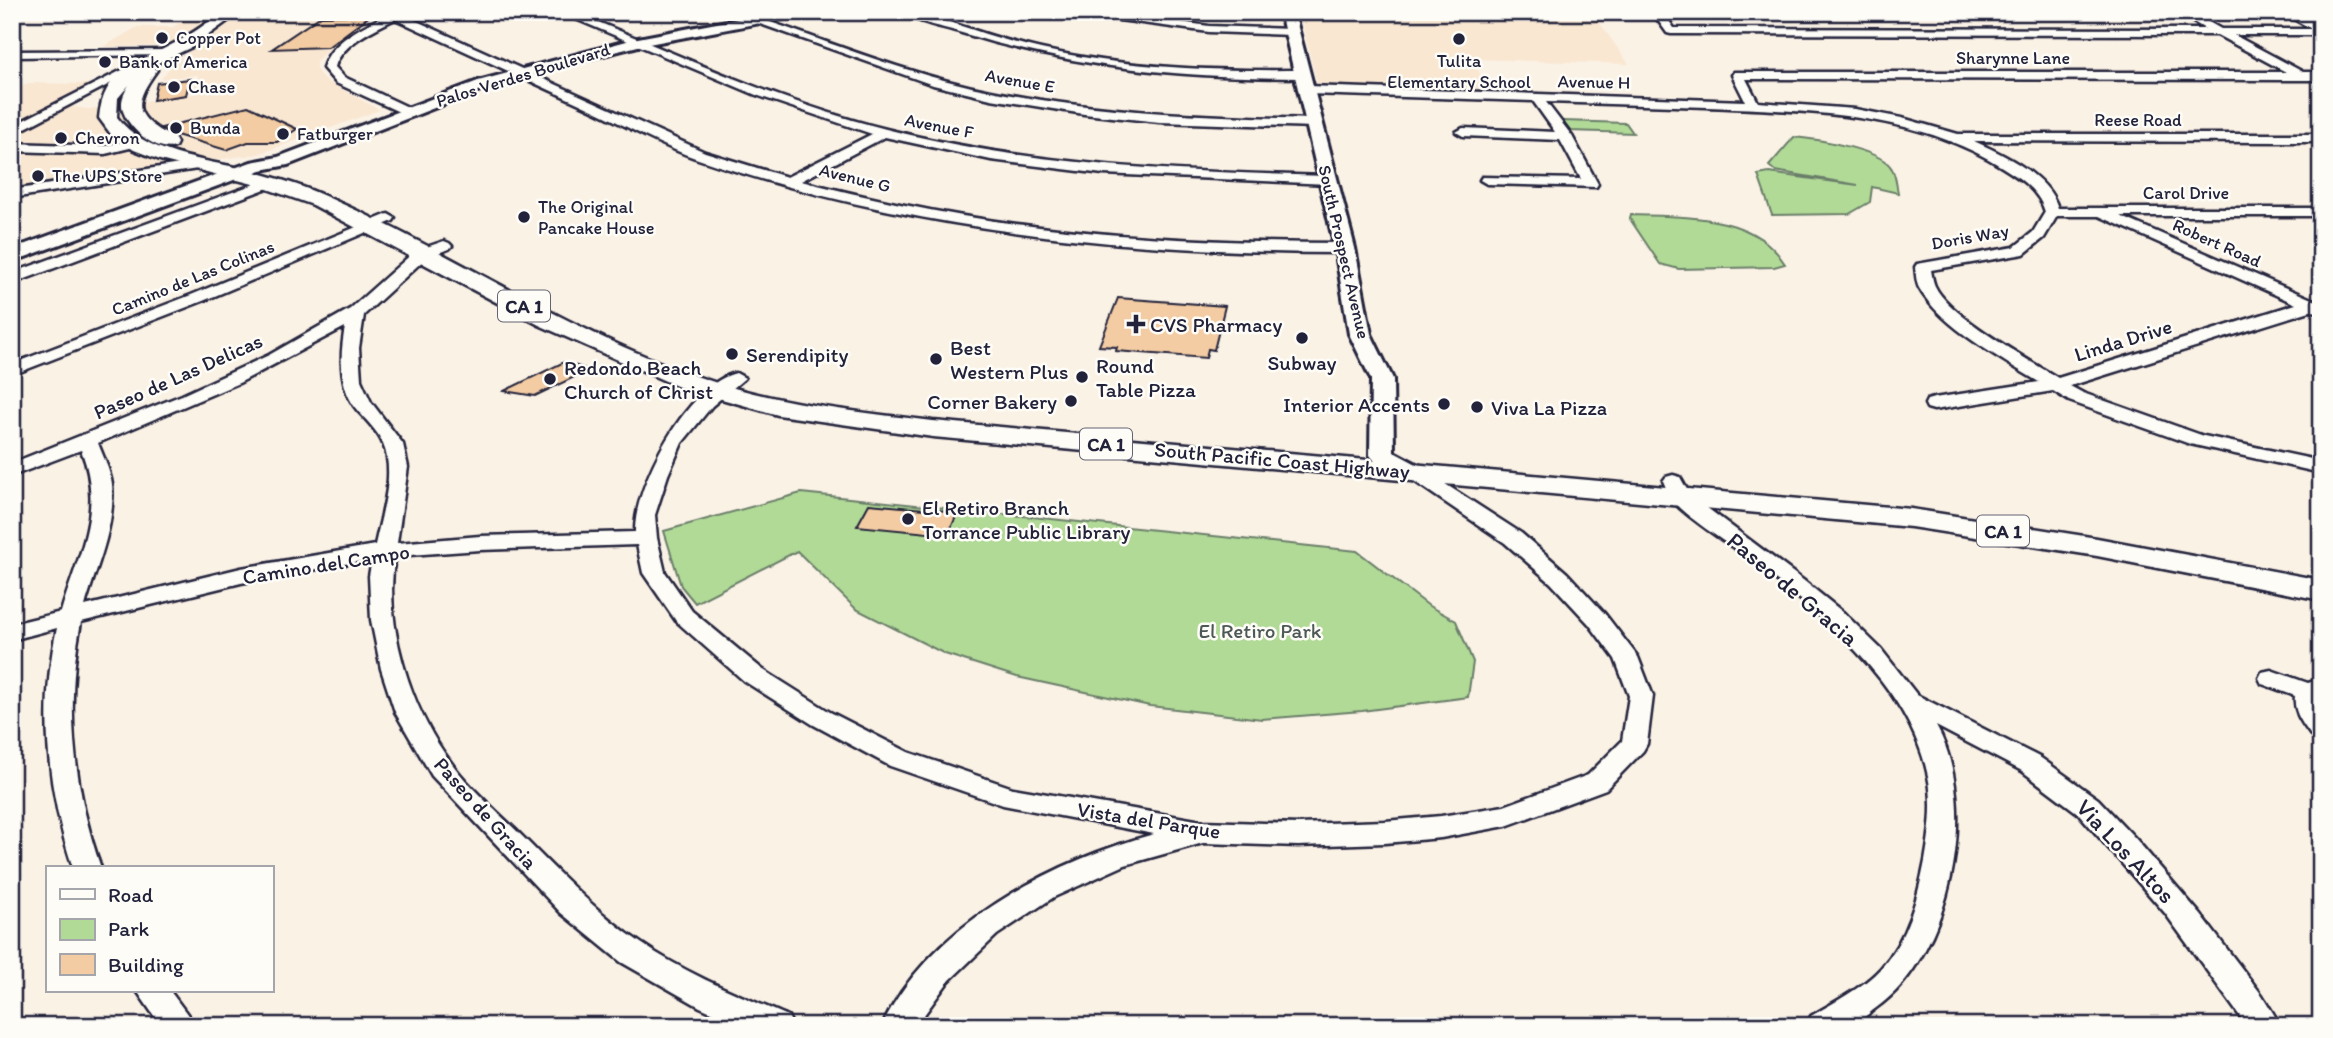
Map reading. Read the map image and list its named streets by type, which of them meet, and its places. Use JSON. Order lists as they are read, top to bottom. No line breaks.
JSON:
{"streets":{"highway":["CA 1","South Pacific Coast Highway"],"main road":["Palos Verdes Boulevard","South Prospect Avenue"],"street":["Sharynne Lane","Avenue E","Avenue H","Reese Road","Avenue F","Avenue G","Carol Drive","Doris Way","Robert Road","Camino de Las Colinas","Linda Drive","Paseo de Las Delicas","Camino del Campo","Paseo de Gracia","Vista del Parque","Via Los Altos"]},"crossings":[["Sharynne Lane","Avenue H"],["Palos Verdes Boulevard","Avenue E"],["Palos Verdes Boulevard","Avenue F"],["Palos Verdes Boulevard","Avenue G"],["Palos Verdes Boulevard","South Pacific Coast Highway"],["Avenue E","South Prospect Avenue"],["Avenue H","South Prospect Avenue"],["Avenue F","South Prospect Avenue"],["Avenue G","South Prospect Avenue"],["Carol Drive","Doris Way"],["Carol Drive","Robert Road"],["Doris Way","Linda Drive"],["Robert Road","Linda Drive"],["South Prospect Avenue","South Pacific Coast Highway"],["Camino de Las Colinas","South Pacific Coast Highway"],["Paseo de Las Delicas","Paseo de Gracia"],["South Pacific Coast Highway","Paseo de Gracia"],["South Pacific Coast Highway","Vista del Parque"],["Camino del Campo","Paseo de Gracia"],["Camino del Campo","Vista del Parque"],["Paseo de Gracia","Via Los Altos"]],"parks":["El Retiro Park"],"places":{"other":["Copper Pot","Tulita Elementary School","Bank of America","Chase","Bunda","Fatburger","Chevron","The UPS Store","The Original Pancake House","Subway","Serendipity","Best Western Plus","Round Table Pizza","Redondo Beach Church of Christ","Corner Bakery","Interior Accents","Viva La Pizza","El Retiro Branch Torrance Public Library"],"health":["CVS Pharmacy"]},"legend":["Road","Park","Building"]}
